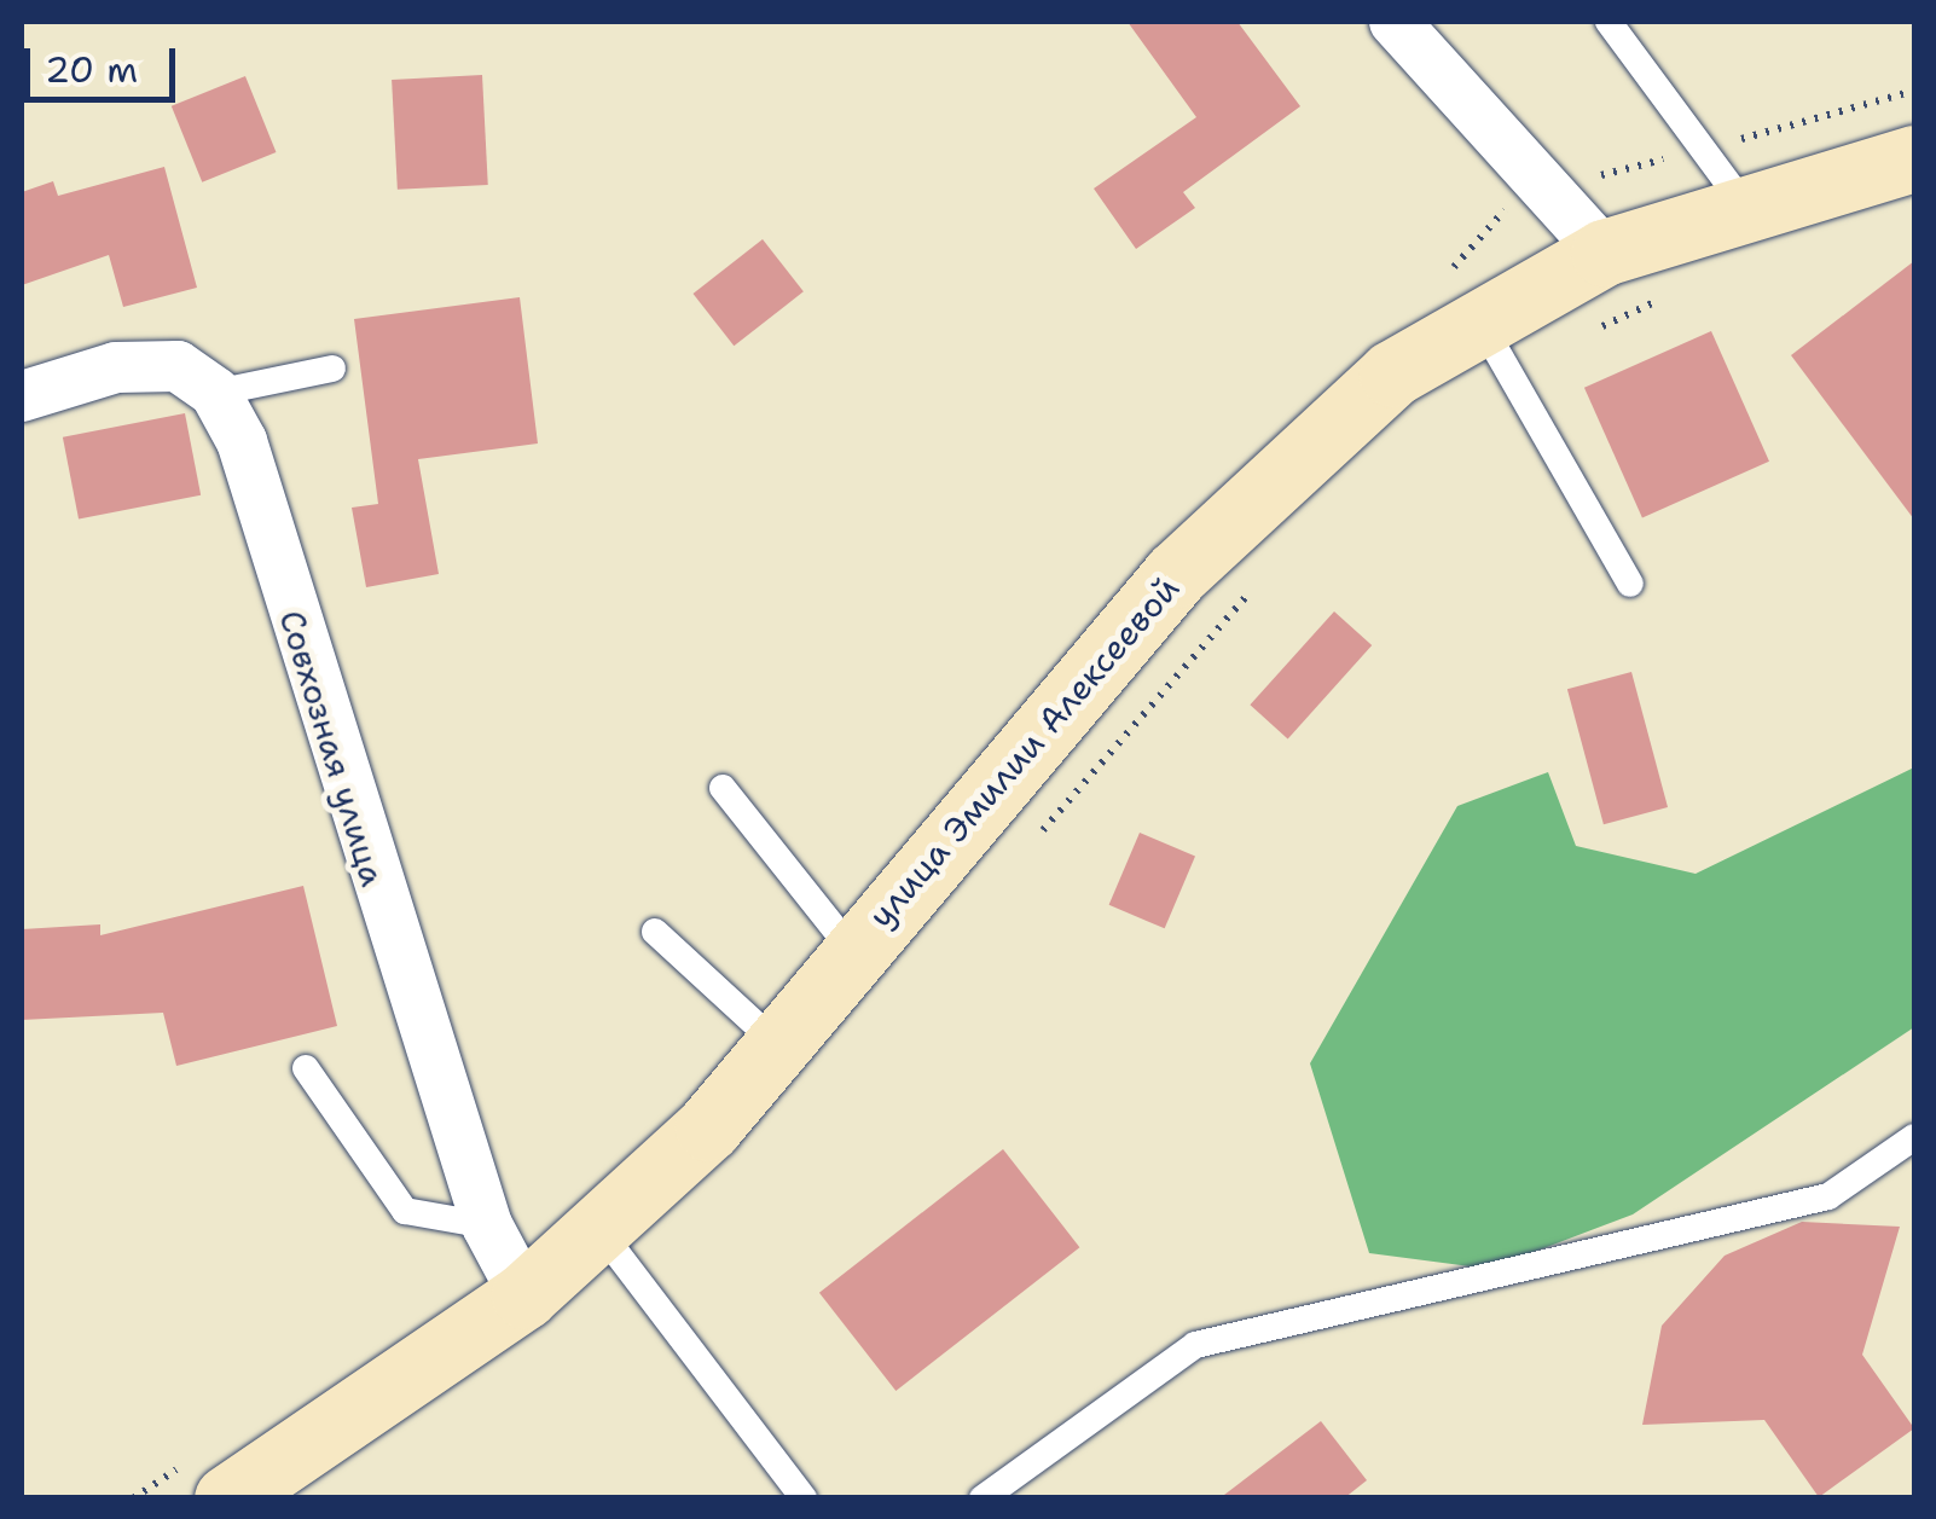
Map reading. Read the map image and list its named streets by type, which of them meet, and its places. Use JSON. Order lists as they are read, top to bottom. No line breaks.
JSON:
{"streets":{"street":["Совхозная улица","улица Эмилии Алексеевой"]},"crossings":[["Совхозная улица","улица Эмилии Алексеевой"]],"scale_bar":"20 m"}
